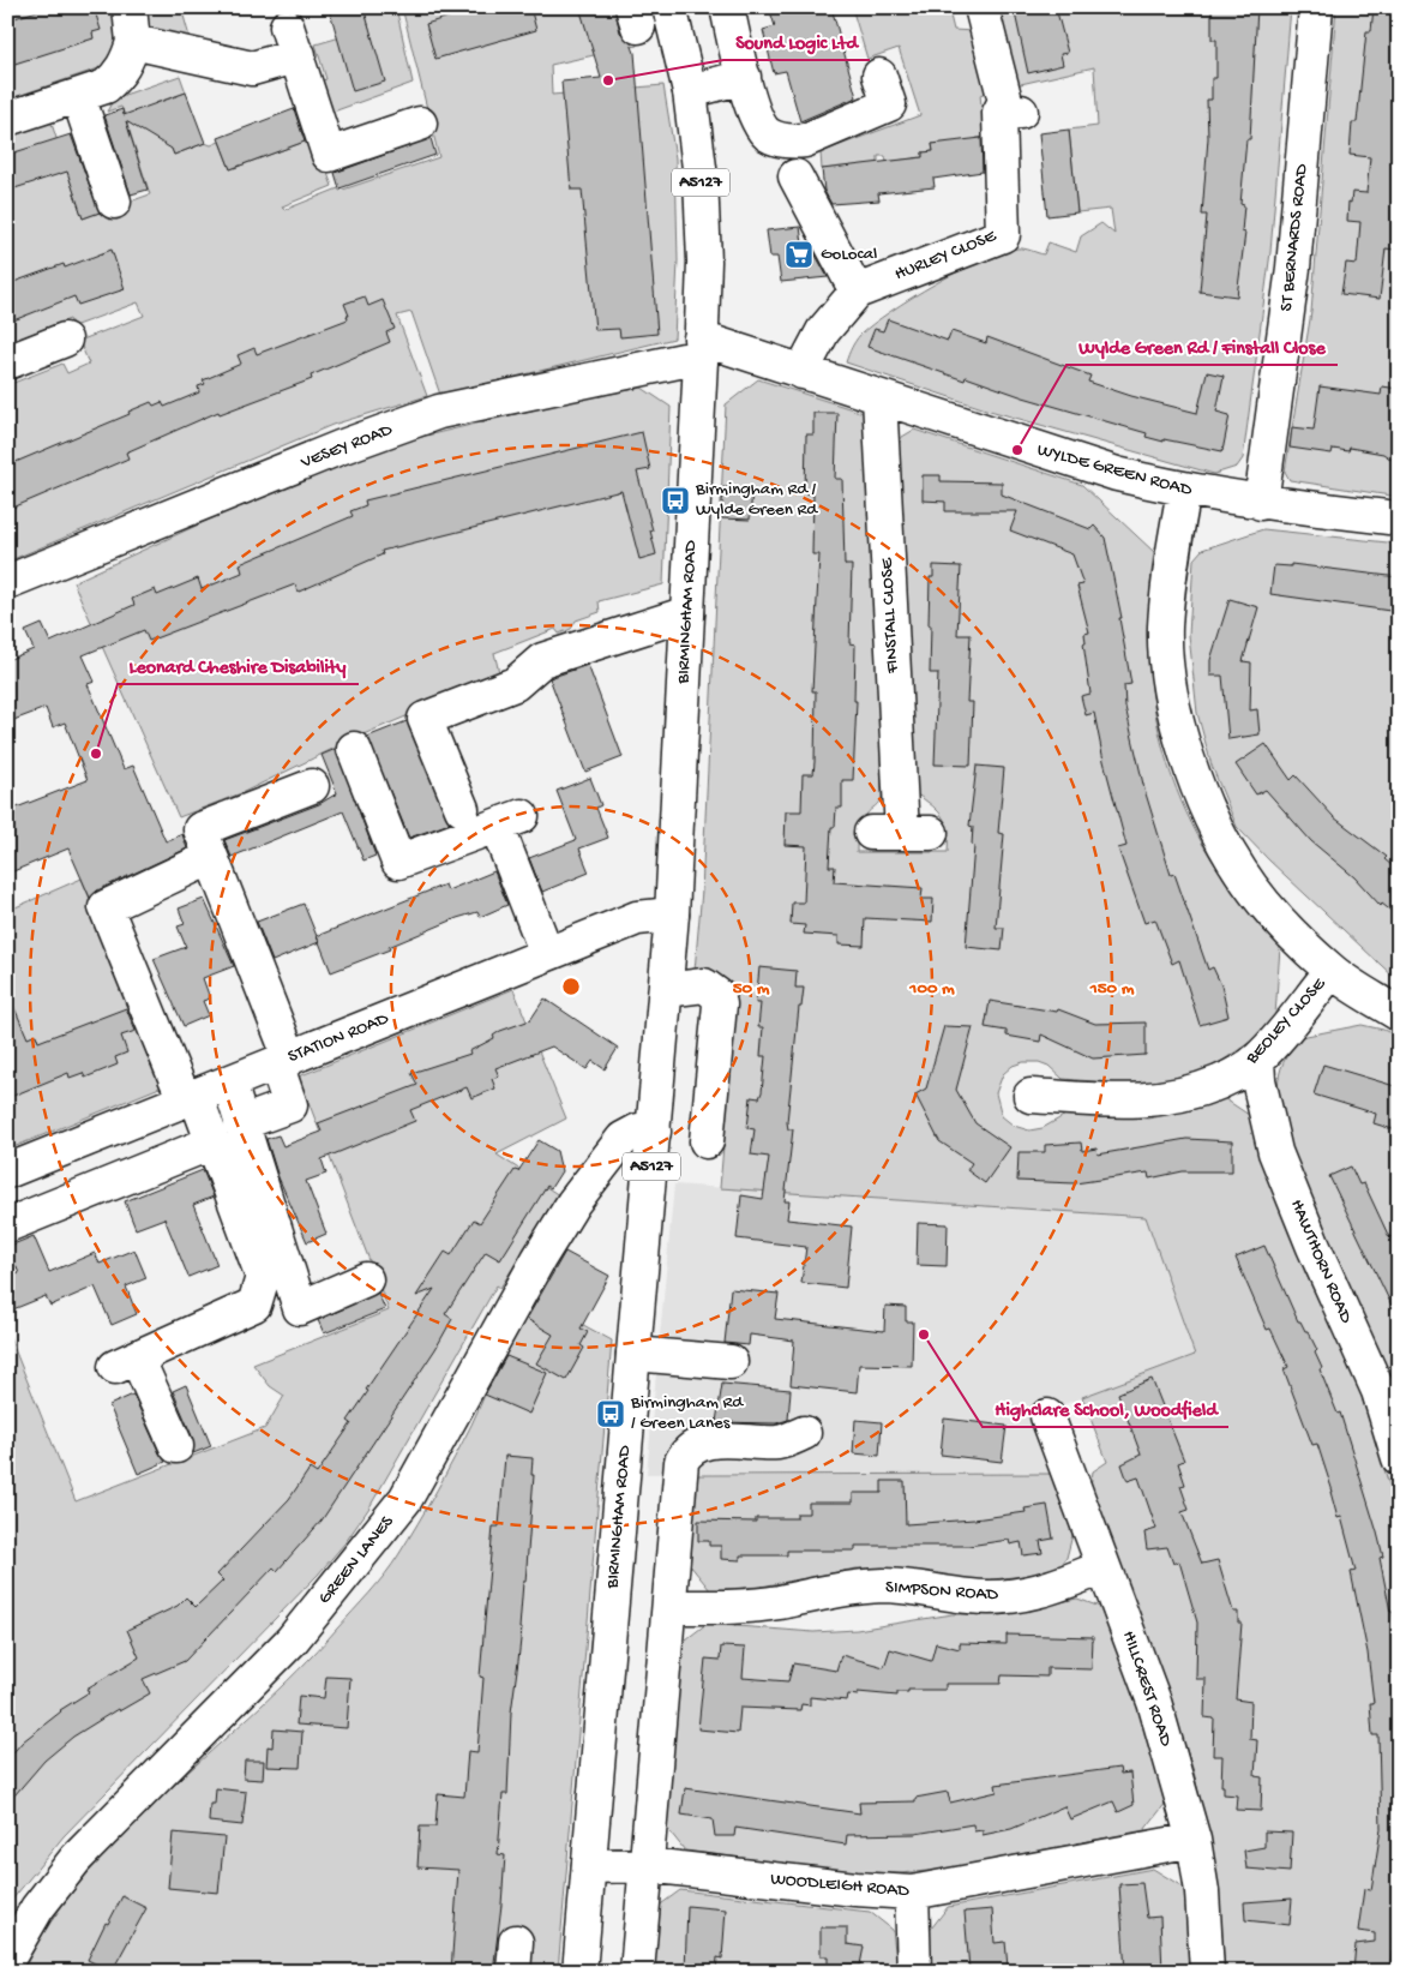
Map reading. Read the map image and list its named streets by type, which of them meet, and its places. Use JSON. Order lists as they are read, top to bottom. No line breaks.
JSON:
{"streets":{"street":["A5127","ST BERNARDS ROAD","HURLEY CLOSE","VESEY ROAD","WYLDE GREEN ROAD","BIRMINGHAM ROAD","FINSTALL CLOSE","BEOLEY CLOSE","STATION ROAD","HAWTHORN ROAD","GREEN LANES","SIMPSON ROAD","HILLCREST ROAD","WOODLEIGH ROAD"]},"crossings":[["ST BERNARDS ROAD","WYLDE GREEN ROAD"],["HURLEY CLOSE","WYLDE GREEN ROAD"],["VESEY ROAD","WYLDE GREEN ROAD"],["VESEY ROAD","BIRMINGHAM ROAD"],["WYLDE GREEN ROAD","BIRMINGHAM ROAD"],["WYLDE GREEN ROAD","FINSTALL CLOSE"],["BIRMINGHAM ROAD","STATION ROAD"],["BIRMINGHAM ROAD","GREEN LANES"],["BIRMINGHAM ROAD","WOODLEIGH ROAD"],["BEOLEY CLOSE","HAWTHORN ROAD"],["SIMPSON ROAD","HILLCREST ROAD"],["HILLCREST ROAD","WOODLEIGH ROAD"]],"places":{"other":["Sound Logic Ltd","Wylde Green Rd / Finstall Close","Leonard Cheshire Disability","Highclare School, Woodfield"],"supermarket":["GoLocal"],"bus stop":["Birmingham Rd / Wylde Green Rd","Birmingham Rd / Green Lanes"]},"rings":["50 m","100 m","150 m"]}
